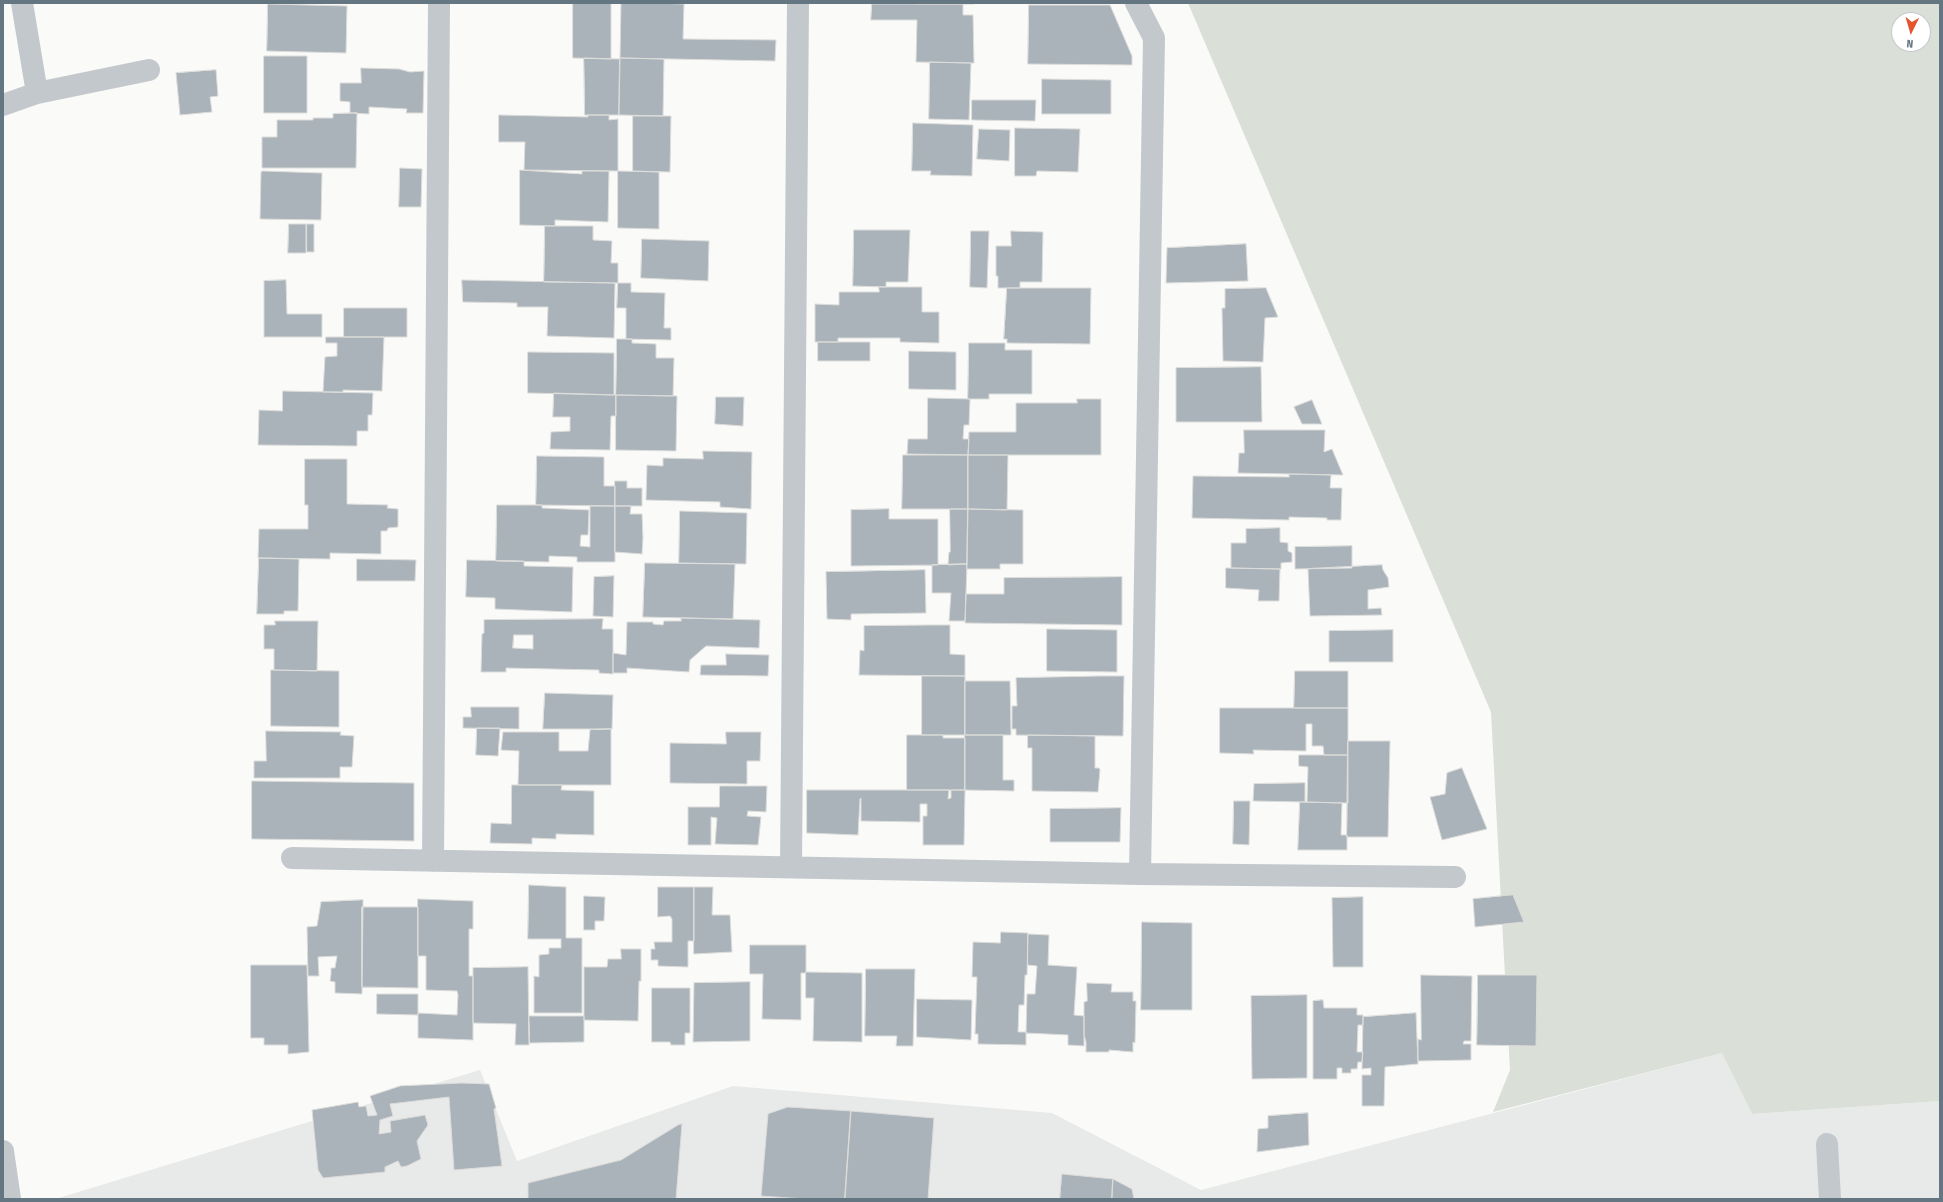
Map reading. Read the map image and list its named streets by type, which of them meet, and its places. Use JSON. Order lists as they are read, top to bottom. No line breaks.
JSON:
{"north":"bottom"}
